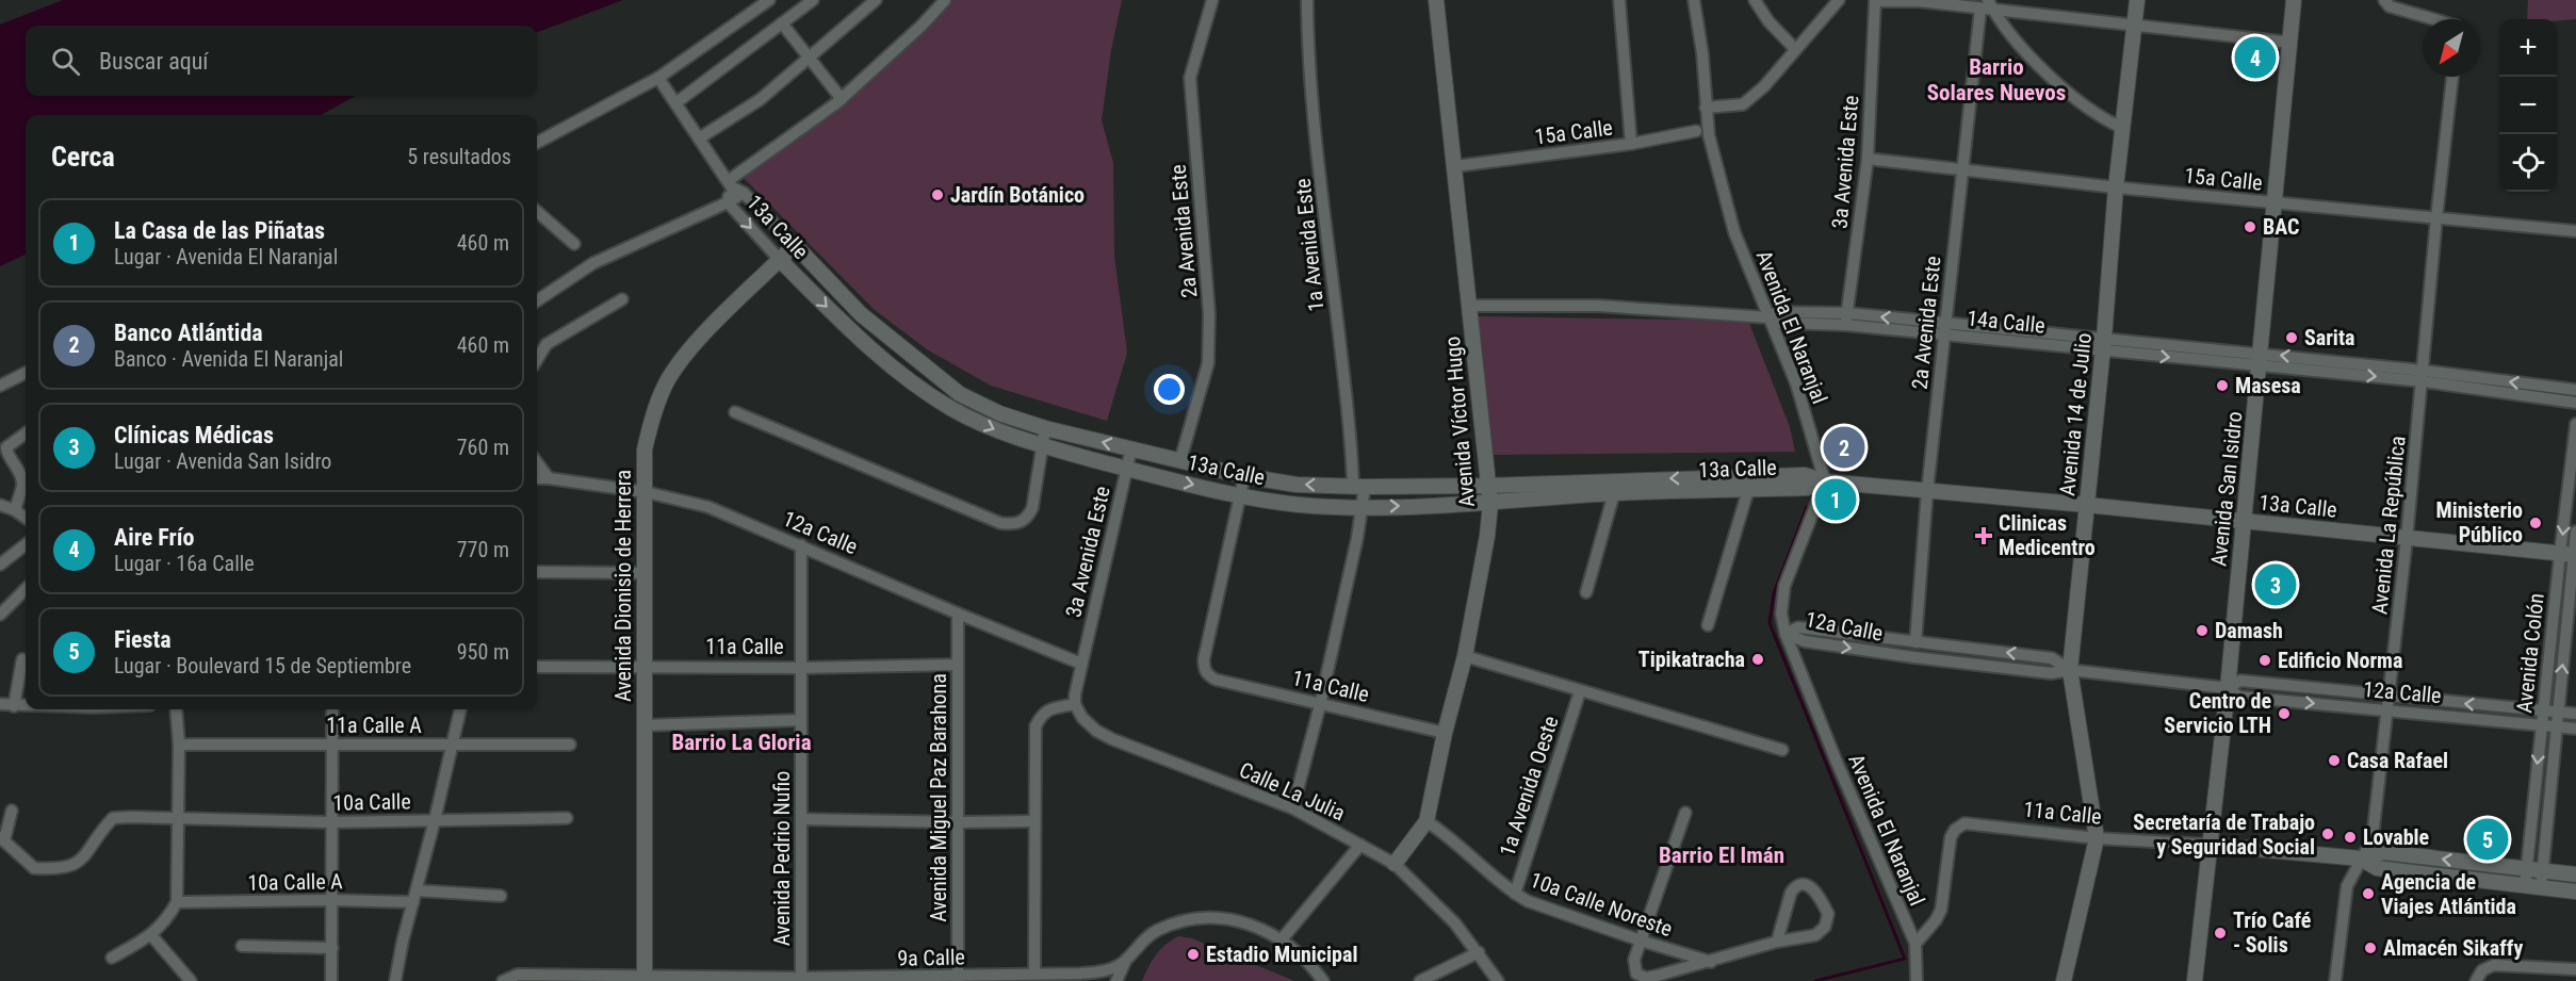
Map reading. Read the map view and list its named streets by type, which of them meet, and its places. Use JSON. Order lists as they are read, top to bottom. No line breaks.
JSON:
{"streets":{"street":["15a Calle","3a Avenida Este","13a Calle","2a Avenida Este","1a Avenida Este","14a Calle","Avenida El Naranjal","Avenida 14 de Julio","Avenida Víctor Hugo","Avenida San Isidro","Avenida La República","12a Calle","Avenida Dionisio de Herrera","11a Calle","Avenida Colón","11a Calle A","1a Avenida Oeste","Calle La Julia","Avenida Miguel Paz Barahona","10a Calle","Avenida Pedrio Nufio","10a Calle A","10a Calle Noreste","9a Calle"]},"crossings":[["15a Calle","3a Avenida Este"],["15a Calle","2a Avenida Este"],["15a Calle","Avenida 14 de Julio"],["15a Calle","Avenida Víctor Hugo"],["15a Calle","Avenida San Isidro"],["15a Calle","Avenida La República"],["3a Avenida Este","13a Calle"],["3a Avenida Este","14a Calle"],["3a Avenida Este","12a Calle"],["13a Calle","2a Avenida Este"],["13a Calle","1a Avenida Este"],["13a Calle","Avenida El Naranjal"],["13a Calle","Avenida 14 de Julio"],["13a Calle","Avenida Víctor Hugo"],["13a Calle","Avenida San Isidro"],["13a Calle","Avenida La República"],["13a Calle","Avenida Dionisio de Herrera"],["13a Calle","11a Calle"],["13a Calle","Avenida Colón"],["2a Avenida Este","14a Calle"],["2a Avenida Este","12a Calle"],["1a Avenida Este","11a Calle"],["14a Calle","Avenida El Naranjal"],["14a Calle","Avenida 14 de Julio"],["14a Calle","Avenida San Isidro"],["14a Calle","Avenida La República"],["Avenida El Naranjal","12a Calle"],["Avenida El Naranjal","11a Calle"],["Avenida 14 de Julio","12a Calle"],["Avenida 14 de Julio","11a Calle"],["Avenida Víctor Hugo","11a Calle"],["Avenida Víctor Hugo","Calle La Julia"],["Avenida Víctor Hugo","10a Calle Noreste"],["Avenida San Isidro","12a Calle"],["Avenida San Isidro","11a Calle"],["Avenida La República","12a Calle"],["Avenida La República","11a Calle"],["12a Calle","Avenida Dionisio de Herrera"],["12a Calle","Avenida Colón"],["12a Calle","Avenida Miguel Paz Barahona"],["12a Calle","Avenida Pedrio Nufio"],["Avenida Dionisio de Herrera","11a Calle"],["Avenida Dionisio de Herrera","9a Calle"],["11a Calle","Avenida Miguel Paz Barahona"],["11a Calle","Avenida Pedrio Nufio"],["1a Avenida Oeste","10a Calle Noreste"],["Avenida Miguel Paz Barahona","9a Calle"],["Avenida Pedrio Nufio","9a Calle"]],"districts":["Barrio Solares Nuevos","Barrio La Gloria","Barrio El Imán"],"places":{"other":["Jardín Botánico","BAC","Sarita","Masesa","Ministerio Público","Damash","Tipikatracha","Edificio Norma","Centro de Servicio LTH","Casa Rafael","Secretaría de Trabajo y Seguridad Social","Lovable","Agencia de Viajes Atlántida","Trío Café - Solis","Almacén Sikaffy","Estadio Municipal"],"health":["Clinicas Medicentro"]},"north":"bottom left","page":{"map_buttons":["+","−"],"search":"Buscar aquí","pins":["4","2","1","3","5"],"heading":["Cerca","5 resultados"],"list":[{"mark":"1","name":"La Casa de las Piñatas","note":"Lugar · Avenida El Naranjal","value":"460 m"},{"mark":"2","name":"Banco Atlántida","note":"Banco · Avenida El Naranjal","value":"460 m"},{"mark":"3","name":"Clínicas Médicas","note":"Lugar · Avenida San Isidro","value":"760 m"},{"mark":"4","name":"Aire Frío","note":"Lugar · 16a Calle","value":"770 m"},{"mark":"5","name":"Fiesta","note":"Lugar · Boulevard 15 de Septiembre","value":"950 m"}]}}
